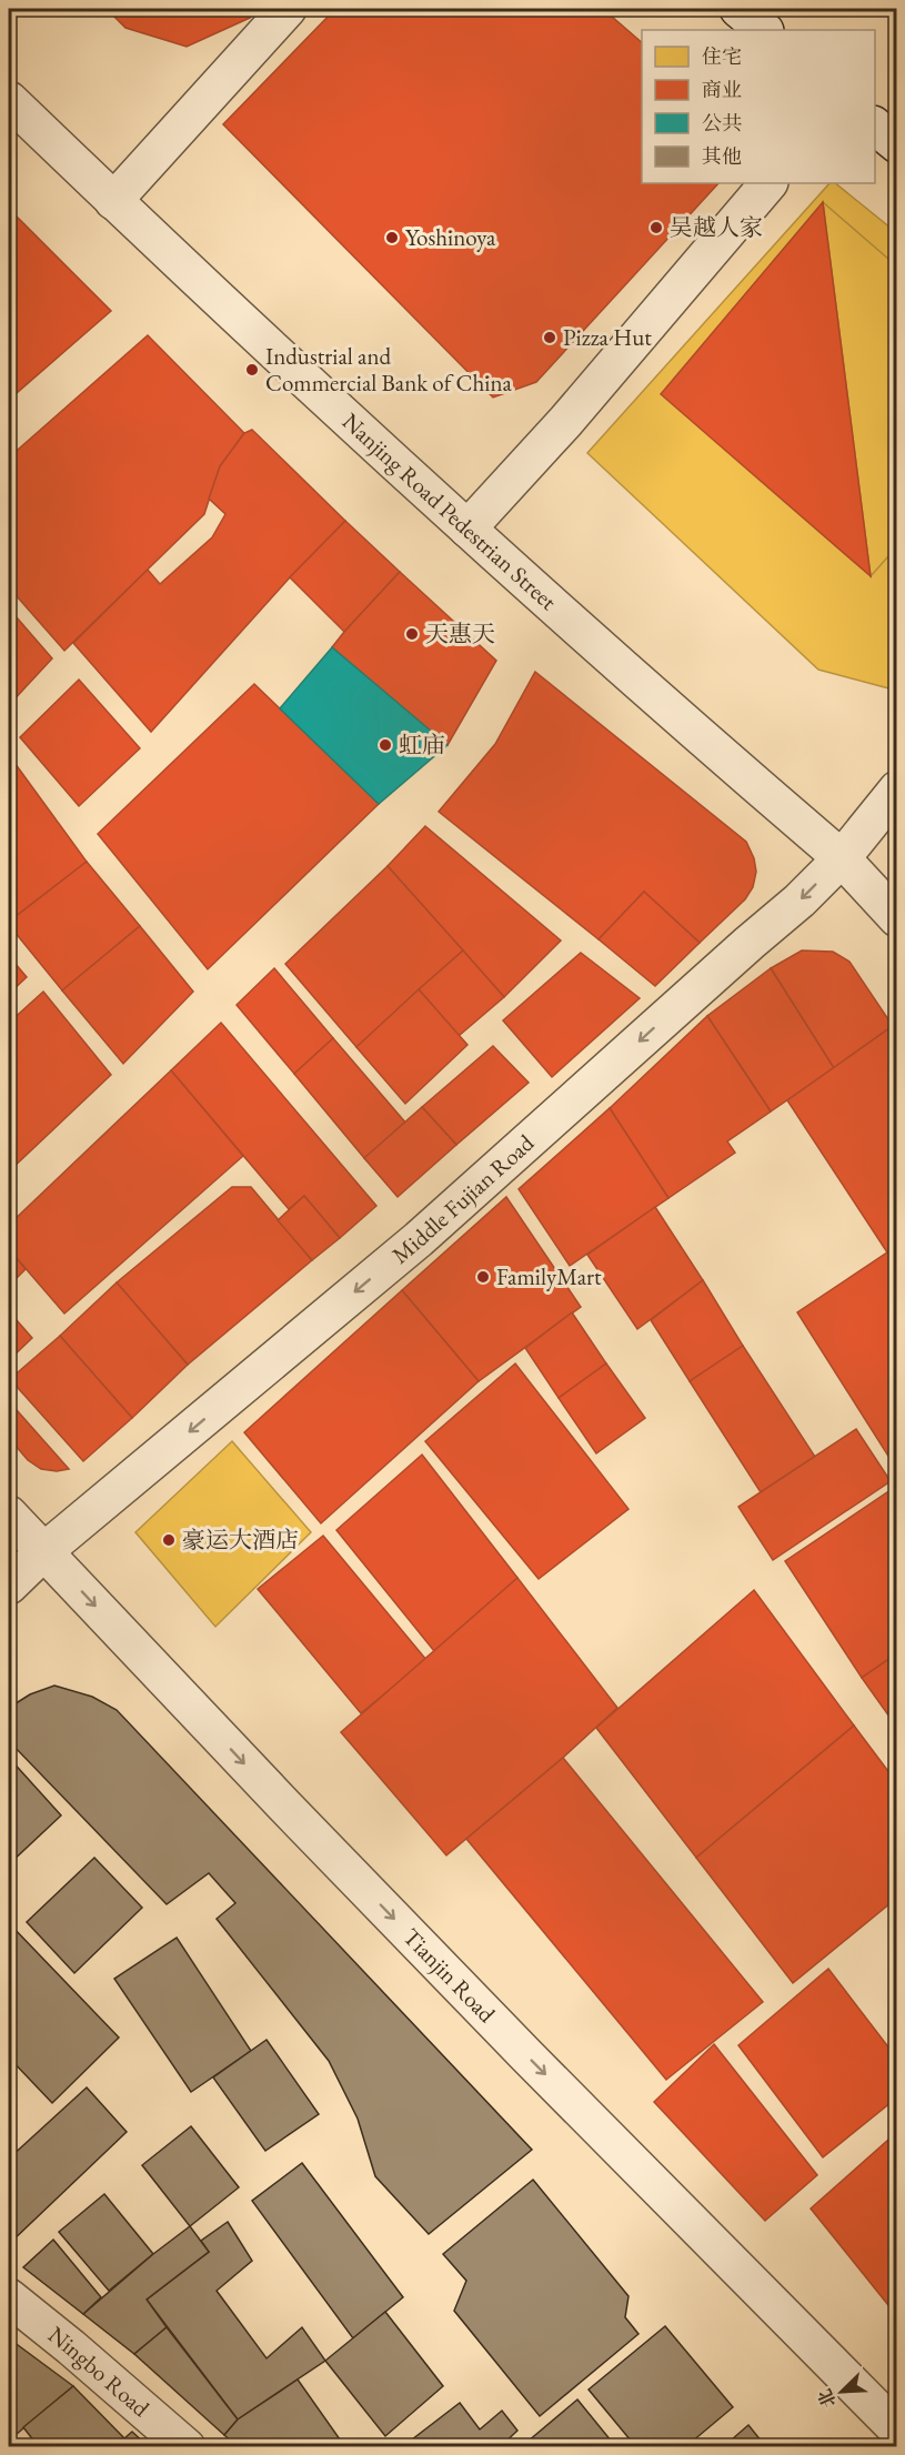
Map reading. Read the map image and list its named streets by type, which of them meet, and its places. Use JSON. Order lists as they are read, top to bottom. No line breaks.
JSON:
{"streets":{"street":["Nanjing Road Pedestrian Street","Middle Fujian Road","Tianjin Road","Ningbo Road"]},"crossings":[["Nanjing Road Pedestrian Street","Middle Fujian Road"],["Middle Fujian Road","Tianjin Road"]],"one_way":["Middle Fujian Road","Tianjin Road"],"places":["吴越人家","Yoshinoya","Pizza Hut","Industrial and Commercial Bank of China","天惠天","虹庙","FamilyMart","豪运大酒店"],"legend":["住宅","商业","公共","其他"],"north":"bottom left"}
